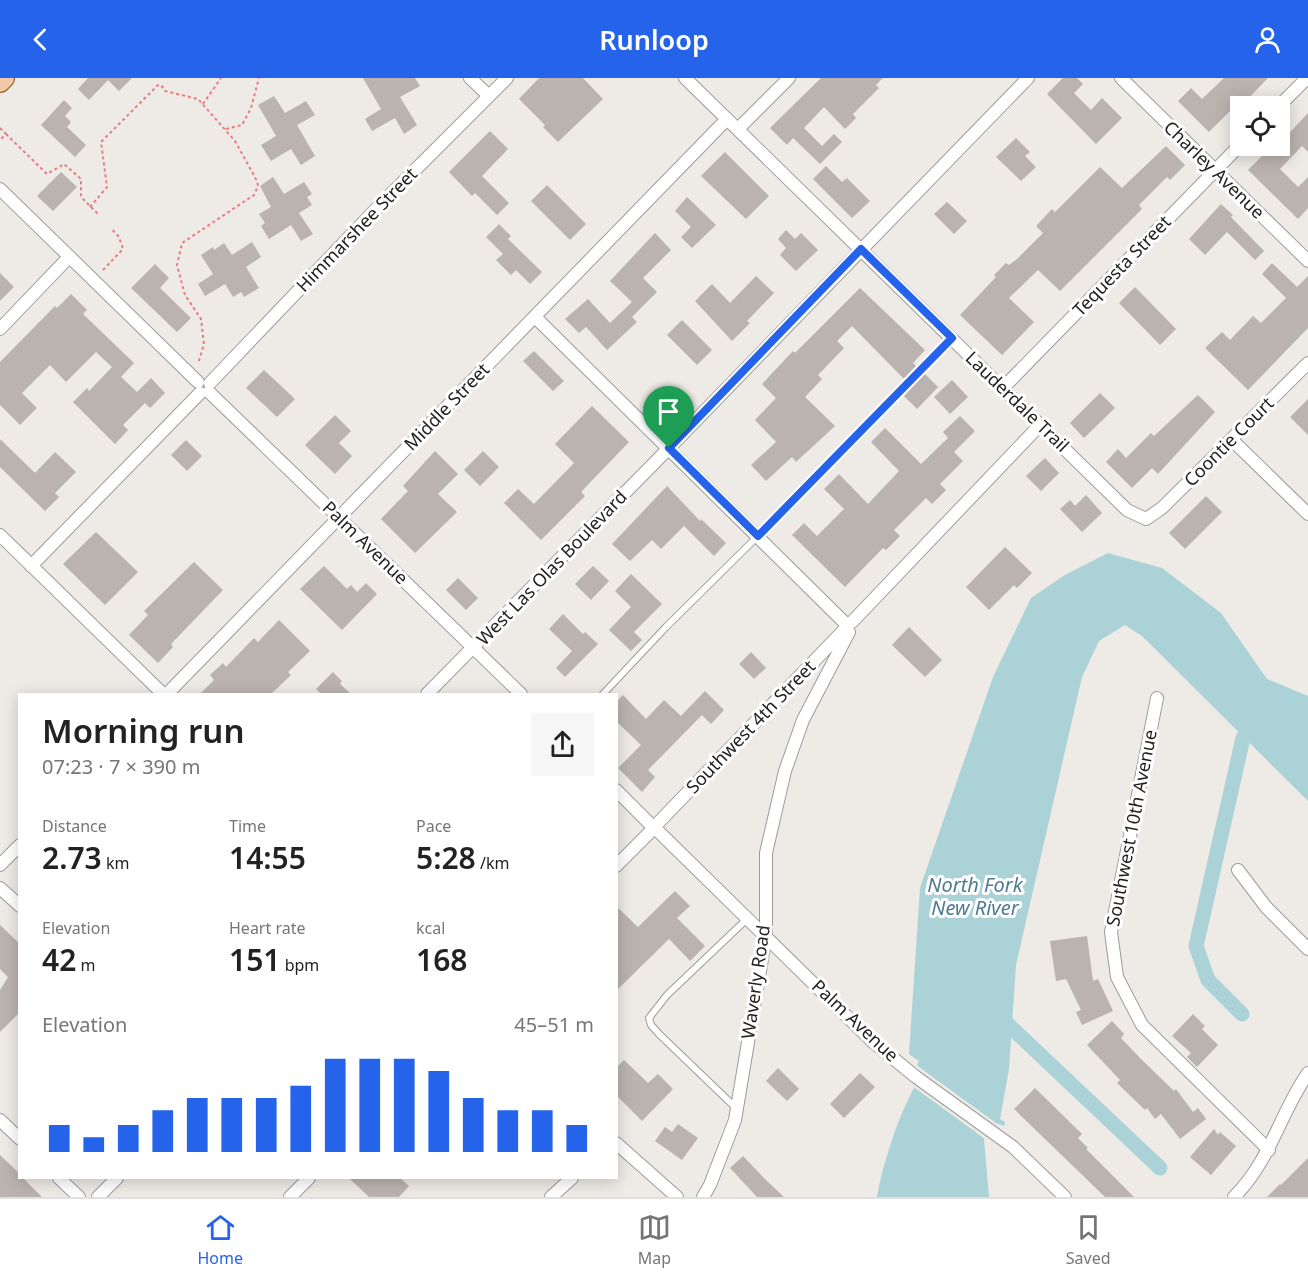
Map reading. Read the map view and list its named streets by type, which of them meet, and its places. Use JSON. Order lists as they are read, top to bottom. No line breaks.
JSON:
{"streets":{"street":["Charley Avenue","Himmarshee Street","Tequesta Street","Lauderdale Trail","Middle Street","Coontie Court","Palm Avenue","West Las Olas Boulevard","Southwest 4th Street","Southwest 10th Avenue","Waverly Road"]},"crossings":[["Charley Avenue","Tequesta Street"],["Himmarshee Street","Palm Avenue"],["Tequesta Street","Lauderdale Trail"],["Lauderdale Trail","Middle Street"],["Lauderdale Trail","Coontie Court"],["Lauderdale Trail","West Las Olas Boulevard"],["Middle Street","Palm Avenue"],["Palm Avenue","West Las Olas Boulevard"],["Palm Avenue","Southwest 4th Street"],["Palm Avenue","Waverly Road"],["Southwest 4th Street","Waverly Road"]],"water":["North Fork New River"],"page":{"header":"Runloop","heading":["Morning run","07:23 · 7 × 390 m"],"stats":[["Distance","2.73 km"],["Time","14:55"],["Pace","5:28 /km"],["Elevation","42 m"],["Heart rate","151 bpm"],["kcal","168"]],"chart":["Elevation","45–51 m"],"tabs":["Home","Map","Saved"]}}
